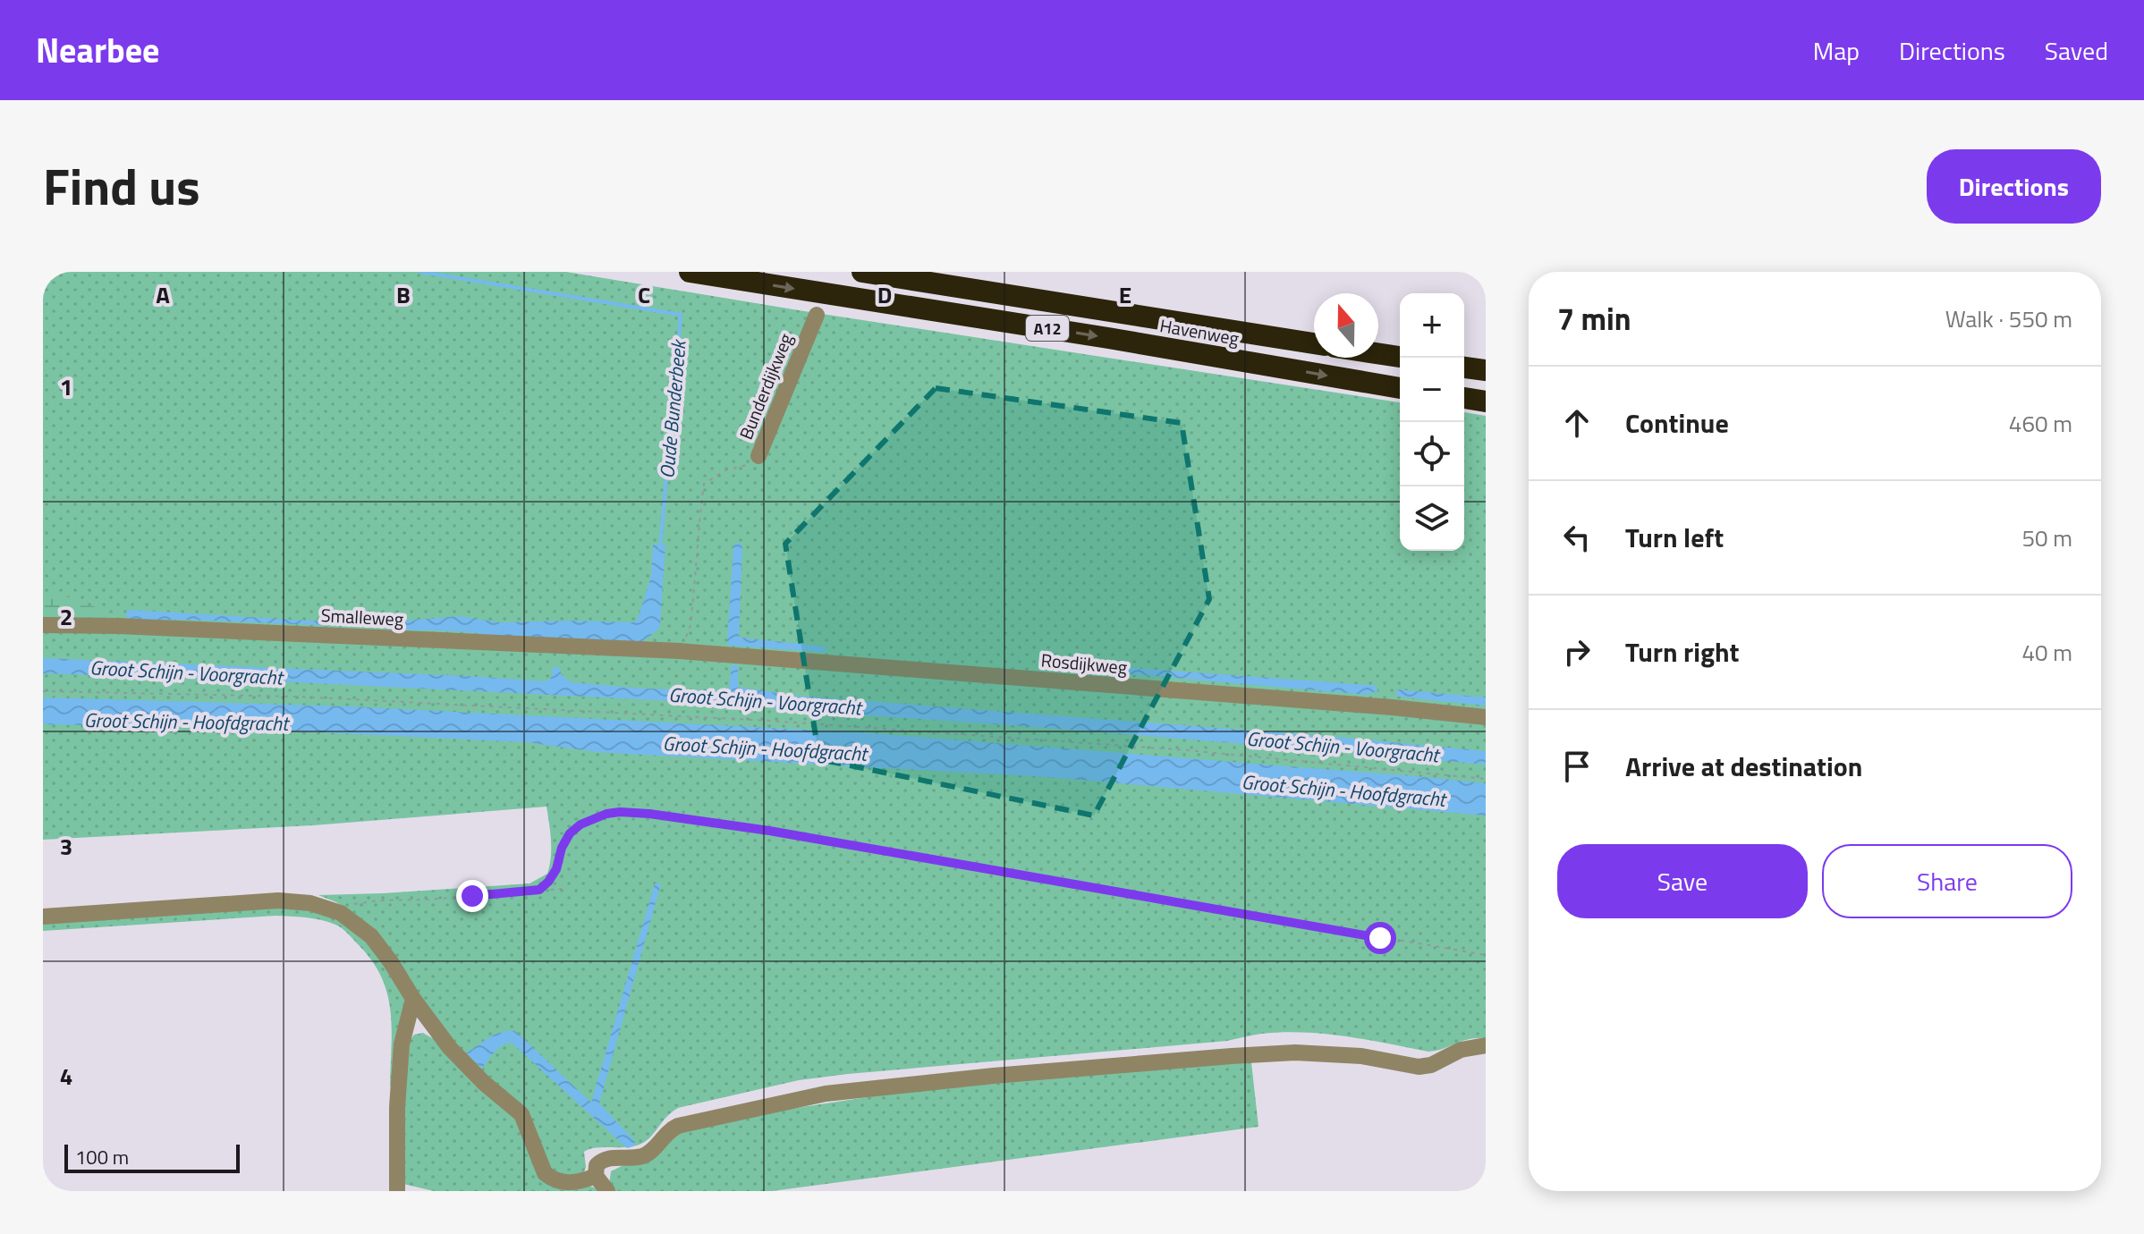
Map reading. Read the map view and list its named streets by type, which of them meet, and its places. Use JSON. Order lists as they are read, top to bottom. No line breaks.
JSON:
{"streets":{"highway":["A12","Havenweg"],"street":["Bunderdijkweg","Smalleweg","Rosdijkweg"]},"crossings":[["Bunderdijkweg","Smalleweg"],["Bunderdijkweg","Rosdijkweg"],["Smalleweg","Rosdijkweg"]],"water":["Oude Bunderbeek","Groot Schijn - Voorgracht","Groot Schijn - Hoofdgracht"],"scale_bar":"100 m","north":"top","page":{"header":"Nearbee","nav":["Map","Directions","Saved"],"title":"Find us","buttons":["Directions",["Save","Share"]],"heading":["7 min","Walk · 550 m"],"map_buttons":["+","−"],"list":[["Continue","460 m"],["Turn left","50 m"],["Turn right","40 m"],"Arrive at destination"],"scale":"100 m"},"grid":{"columns":["A","B","C","D","E"],"rows":["1","2","3","4"]}}
